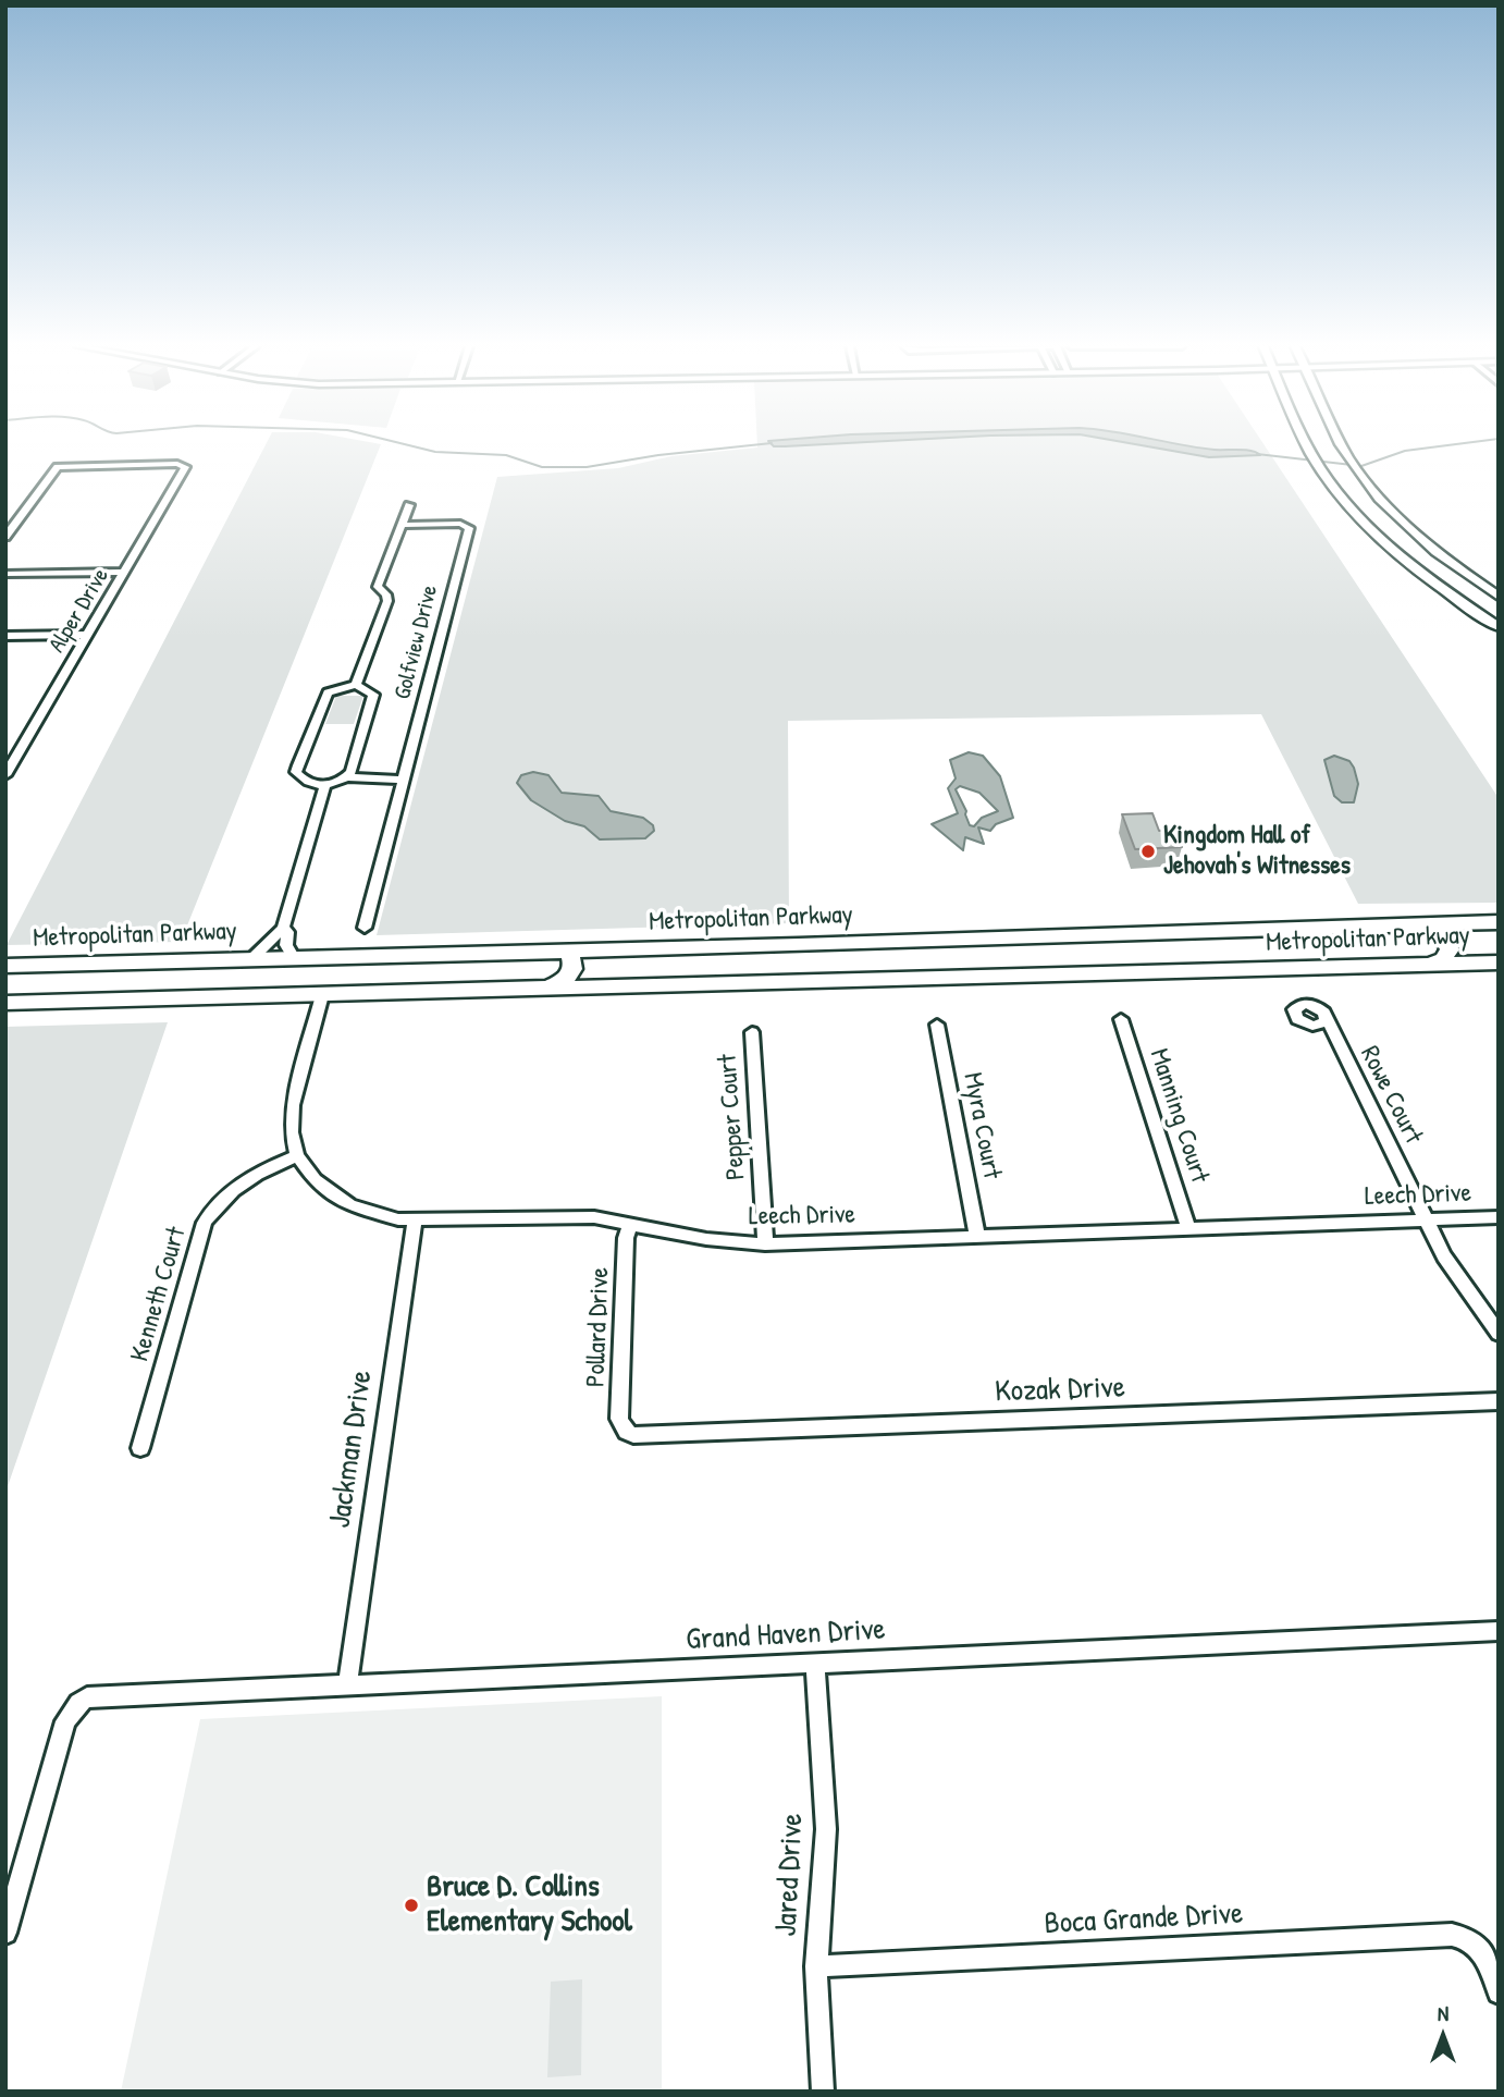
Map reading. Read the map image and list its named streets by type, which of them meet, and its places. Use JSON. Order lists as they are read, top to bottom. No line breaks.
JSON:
{"streets":{"main road":["Metropolitan Parkway"],"street":["Alper Drive","Golfview Drive","Rowe Court","Manning Court","Pepper Court","Myra Court","Leech Drive","Kenneth Court","Pollard Drive","Kozak Drive","Jackman Drive","Grand Haven Drive","Jared Drive","Boca Grande Drive"]},"crossings":[["Rowe Court","Leech Drive"],["Manning Court","Leech Drive"],["Pepper Court","Leech Drive"],["Myra Court","Leech Drive"],["Leech Drive","Kenneth Court"],["Leech Drive","Pollard Drive"],["Leech Drive","Jackman Drive"],["Pollard Drive","Kozak Drive"],["Jackman Drive","Grand Haven Drive"],["Grand Haven Drive","Jared Drive"],["Jared Drive","Boca Grande Drive"]],"places":["Kingdom Hall of Jehovah's Witnesses","Bruce D. Collins Elementary School"],"north":"top"}
